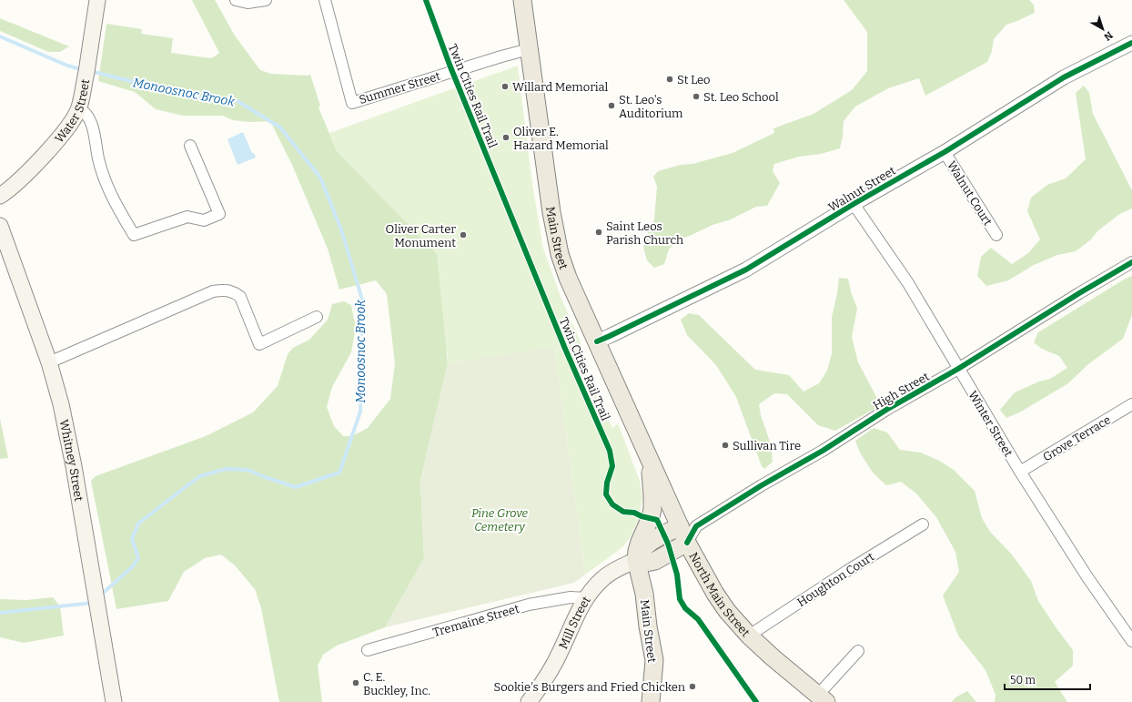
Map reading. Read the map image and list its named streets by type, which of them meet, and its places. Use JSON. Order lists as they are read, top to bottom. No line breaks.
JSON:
{"streets":{"main road":["Water Street","Main Street","Whitney Street","North Main Street","Mill Street"],"street":["Summer Street","Walnut Street","Walnut Court","High Street","Winter Street","Grove Terrace","Houghton Court","Tremaine Street"],"cycle path":["Twin Cities Rail Trail"]},"crossings":[["Summer Street","Main Street"],["Walnut Street","Walnut Court"],["Walnut Street","Main Street"],["Walnut Street","Winter Street"],["Main Street","North Main Street"],["Main Street","Mill Street"],["High Street","Winter Street"],["High Street","North Main Street"],["Winter Street","Grove Terrace"],["Houghton Court","North Main Street"],["Tremaine Street","Mill Street"]],"water":["Monoosnoc Brook"],"parks":["Pine Grove Cemetery"],"places":["St Leo","Willard Memorial","St. Leo School","St. Leo's Auditorium","Oliver E. Hazard Memorial","Saint Leos Parish Church","Oliver Carter Monument","Sullivan Tire","C. E. Buckley, Inc.","Sookie's Burgers and Fried Chicken"],"scale_bar":"50 m","north":"bottom right"}
